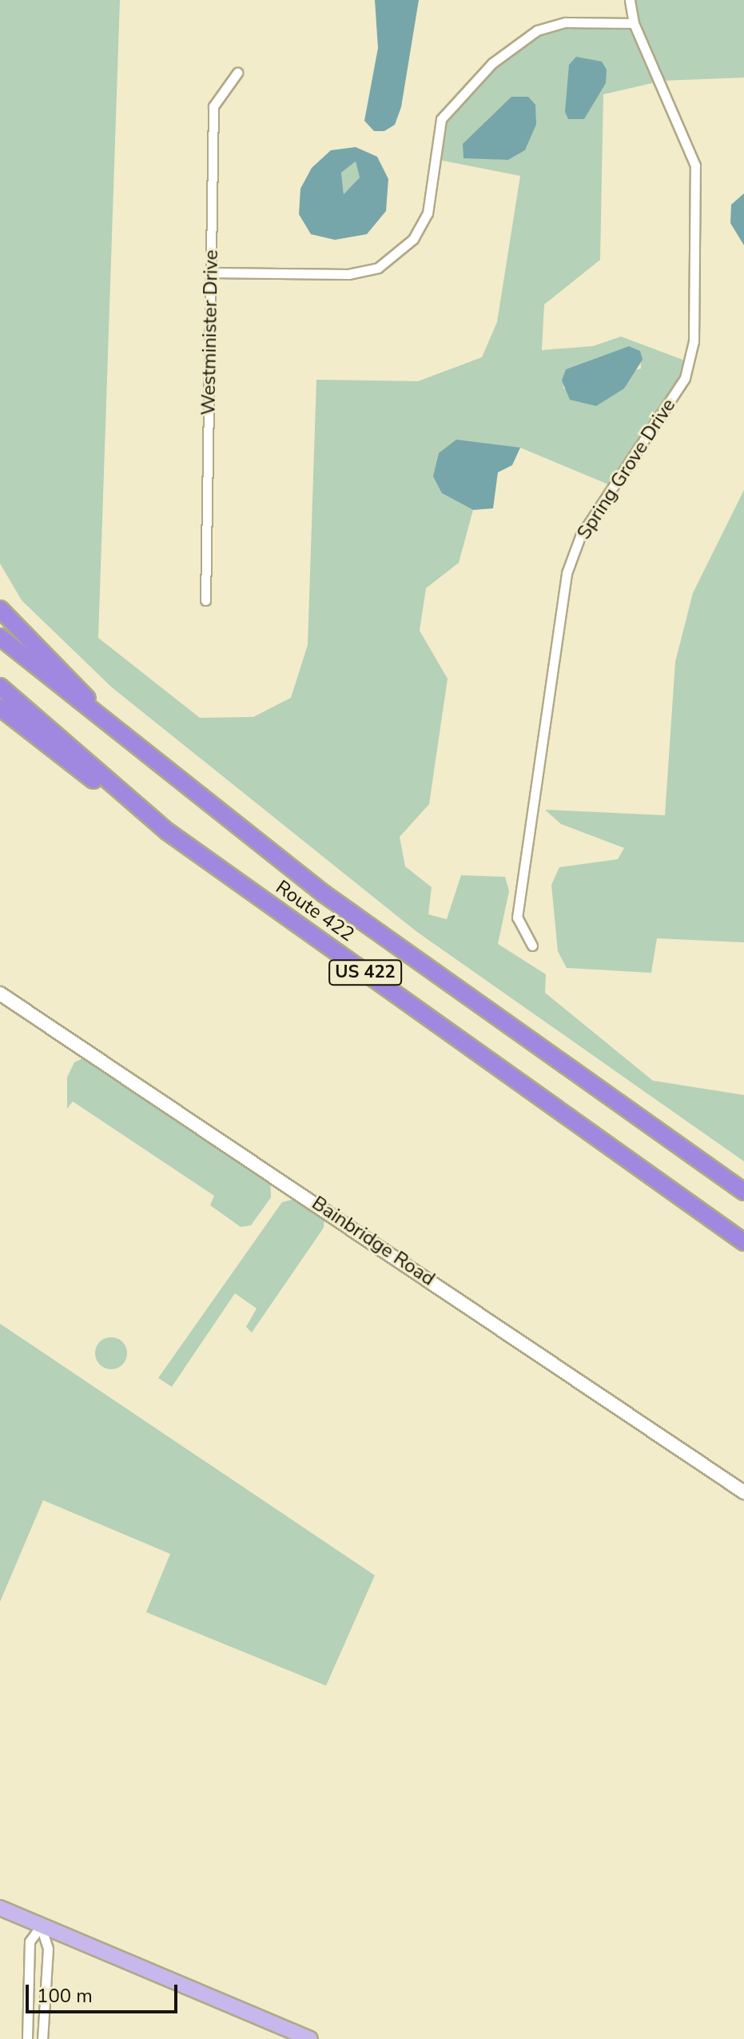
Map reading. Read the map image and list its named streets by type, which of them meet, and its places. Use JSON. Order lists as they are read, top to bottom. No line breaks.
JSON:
{"streets":{"highway":["Route 422","US 422"],"street":["Westminister Drive","Spring Grove Drive","Bainbridge Road"]},"scale_bar":"100 m"}
